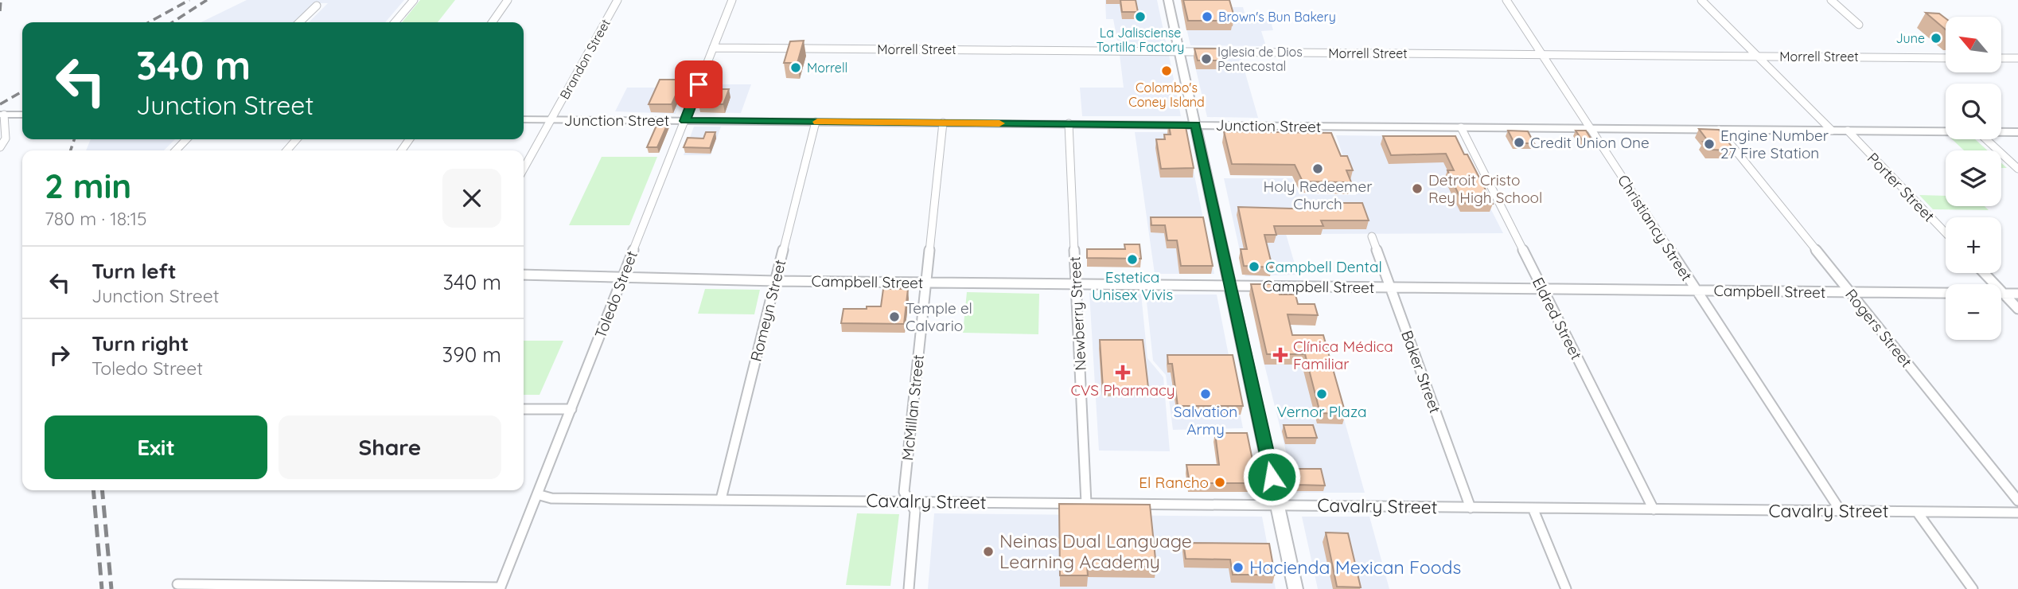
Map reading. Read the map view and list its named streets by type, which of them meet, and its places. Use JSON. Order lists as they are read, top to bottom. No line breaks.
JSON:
{"streets":{"street":["Morrell Street","Brandon Street","Junction Street","Porter Street","Christiancy Street","Campbell Street","Toledo Street","Romeyn Street","Newberry Street","Eldred Street","Rogers Street","Baker Street","McMillan Street","Cavalry Street"]},"crossings":[["Morrell Street","Christiancy Street"],["Morrell Street","Toledo Street"],["Brandon Street","Junction Street"],["Junction Street","Porter Street"],["Junction Street","Christiancy Street"],["Junction Street","Toledo Street"],["Junction Street","Romeyn Street"],["Junction Street","Newberry Street"],["Junction Street","Eldred Street"],["Junction Street","Rogers Street"],["Junction Street","McMillan Street"],["Christiancy Street","Campbell Street"],["Christiancy Street","Cavalry Street"],["Campbell Street","Toledo Street"],["Campbell Street","Romeyn Street"],["Campbell Street","Newberry Street"],["Campbell Street","Eldred Street"],["Campbell Street","Rogers Street"],["Campbell Street","Baker Street"],["Campbell Street","McMillan Street"],["Toledo Street","Cavalry Street"],["Romeyn Street","Cavalry Street"],["Newberry Street","Cavalry Street"],["Eldred Street","Cavalry Street"],["Baker Street","Cavalry Street"],["McMillan Street","Cavalry Street"]],"places":{"other":["La Jalisciense Tortilla Factory","Brown's Bun Bakery","June","Iglesia de Dios Pentecostal","Morrell","Colombo's Coney Island","Credit Union One","Engine Number 27 Fire Station","Holy Redeemer Church","Detroit Cristo Rey High School","Estetica Unisex Vivis","Campbell Dental","Temple el Calvario","Salvation Army","Vernor Plaza","El Rancho","Neinas Dual Language Learning Academy","Hacienda Mexican Foods"],"health":["Clínica Médica Familiar","CVS Pharmacy"]},"north":"top left","page":{"map_buttons":["+","−"],"turn":["340 m","Junction Street"],"heading":["2 min","780 m · 18:15"],"list":[{"name":"Turn left","note":"Junction Street","value":"340 m"},{"name":"Turn right","note":"Toledo Street","value":"390 m"}],"buttons":["Exit","Share"]}}
